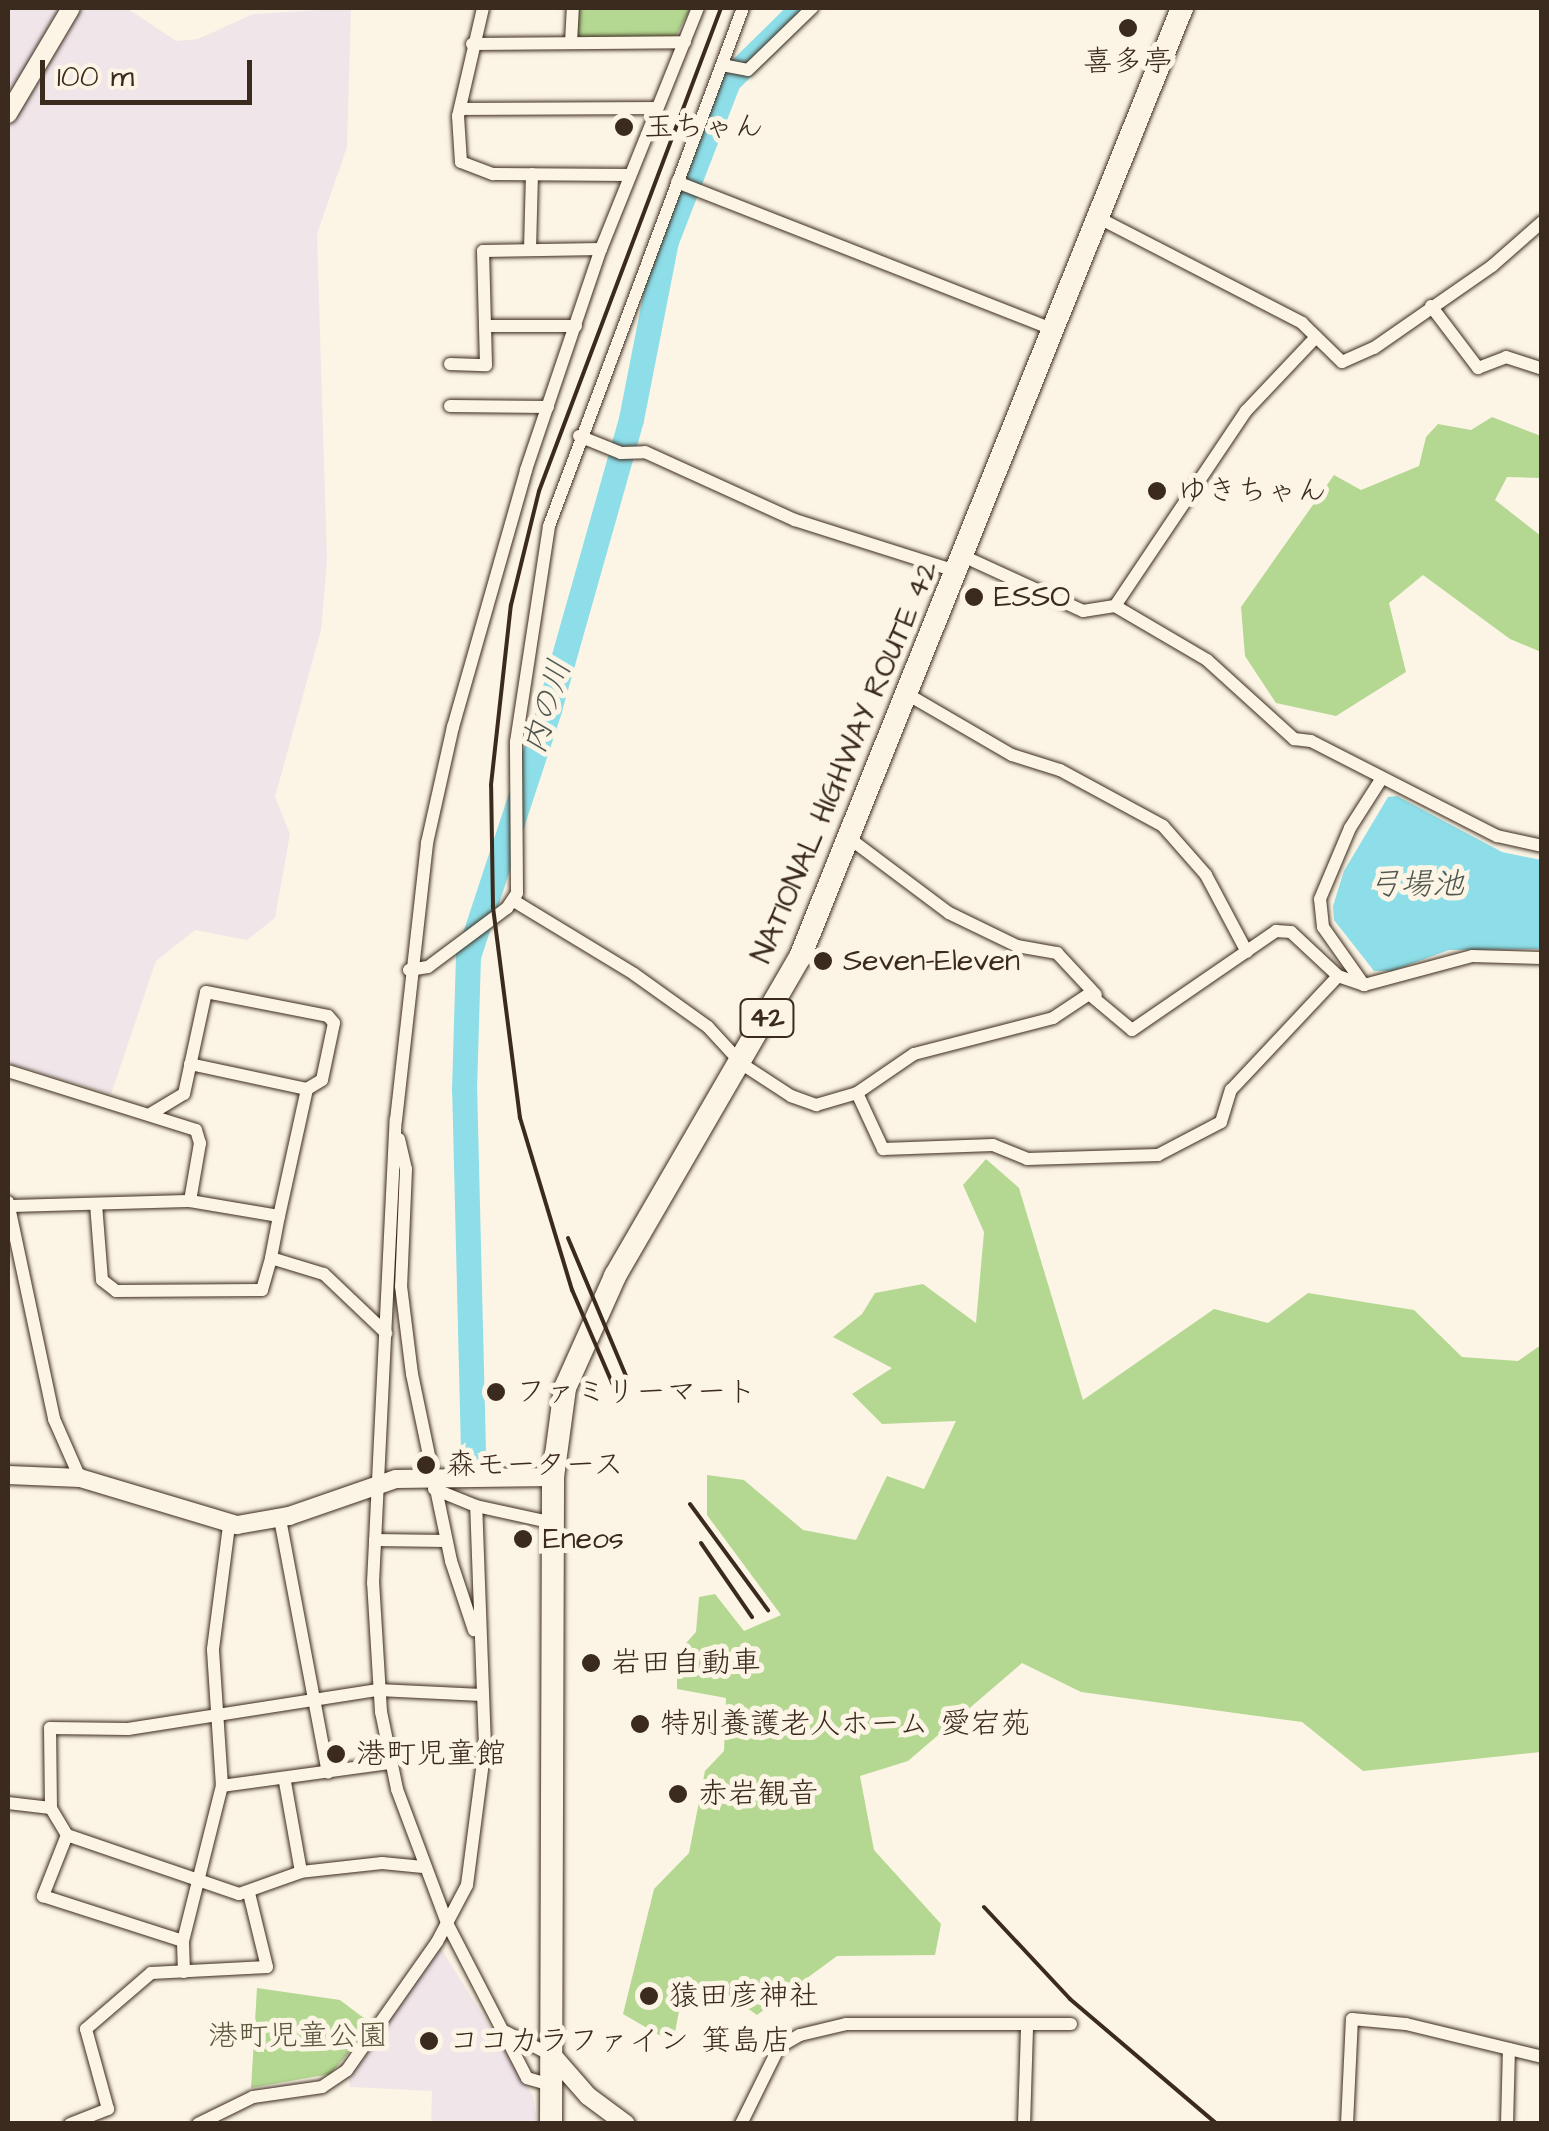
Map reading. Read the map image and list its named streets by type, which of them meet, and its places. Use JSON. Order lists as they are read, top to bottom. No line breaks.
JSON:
{"streets":{"highway":["NATIONAL HIGHWAY ROUTE 42","42"]},"water":["内の川","弓場池"],"parks":["港町児童公園"],"places":["喜多亭","玉ちゃん","ゆきちゃん","ESSO","Seven-Eleven","ファミリーマート","森モータース","Eneos","岩田自動車","特別養護老人ホーム 愛宕苑","港町児童館","赤岩観音","猿田彦神社","ココカラファイン 箕島店"],"scale_bar":"100 m"}
